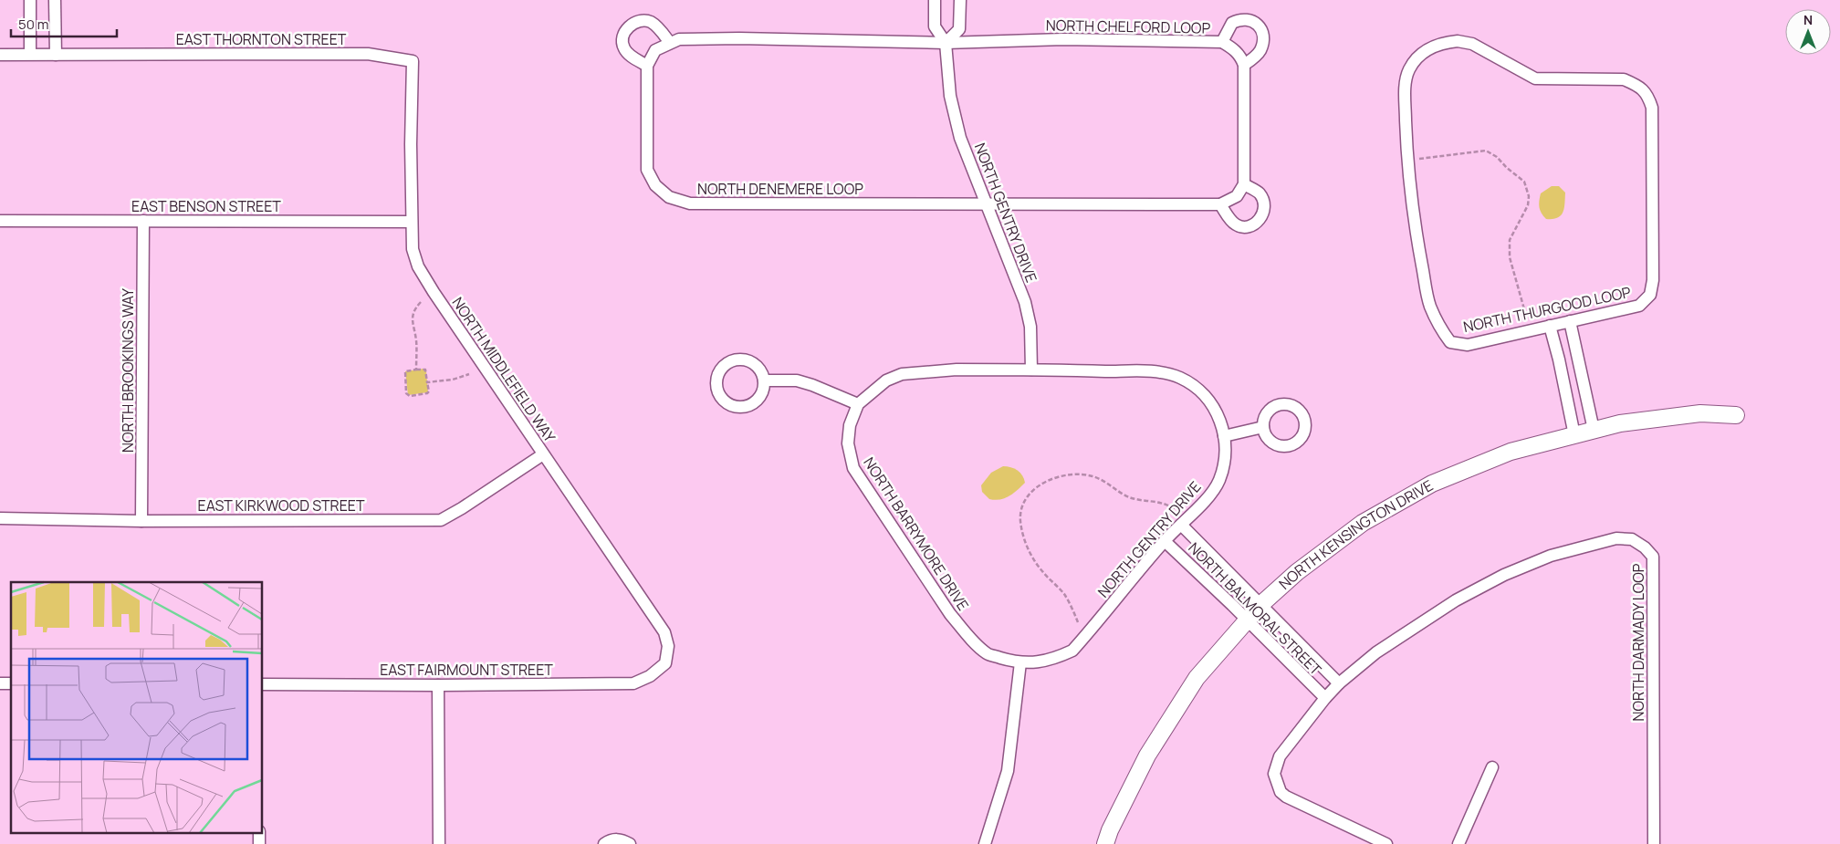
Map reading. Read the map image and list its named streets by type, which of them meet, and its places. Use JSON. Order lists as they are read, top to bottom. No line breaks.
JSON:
{"streets":{"street":["NORTH CHELFORD LOOP","EAST THORNTON STREET","NORTH DENEMERE LOOP","EAST BENSON STREET","NORTH GENTRY DRIVE","NORTH THURGOOD LOOP","NORTH MIDDLEFIELD WAY","NORTH BROOKINGS WAY","EAST KIRKWOOD STREET","NORTH BARRYMORE DRIVE","NORTH KENSINGTON DRIVE","NORTH BALMORAL STREET","NORTH DARMADY LOOP","EAST FAIRMOUNT STREET"]},"crossings":[["NORTH CHELFORD LOOP","NORTH GENTRY DRIVE"],["EAST THORNTON STREET","NORTH MIDDLEFIELD WAY"],["NORTH DENEMERE LOOP","NORTH GENTRY DRIVE"],["EAST BENSON STREET","NORTH MIDDLEFIELD WAY"],["EAST BENSON STREET","NORTH BROOKINGS WAY"],["NORTH GENTRY DRIVE","NORTH BARRYMORE DRIVE"],["NORTH GENTRY DRIVE","NORTH BALMORAL STREET"],["NORTH MIDDLEFIELD WAY","EAST KIRKWOOD STREET"],["NORTH MIDDLEFIELD WAY","EAST FAIRMOUNT STREET"],["NORTH BROOKINGS WAY","EAST KIRKWOOD STREET"],["NORTH KENSINGTON DRIVE","NORTH BALMORAL STREET"],["NORTH BALMORAL STREET","NORTH DARMADY LOOP"]],"scale_bar":"50 m","north":"top"}
